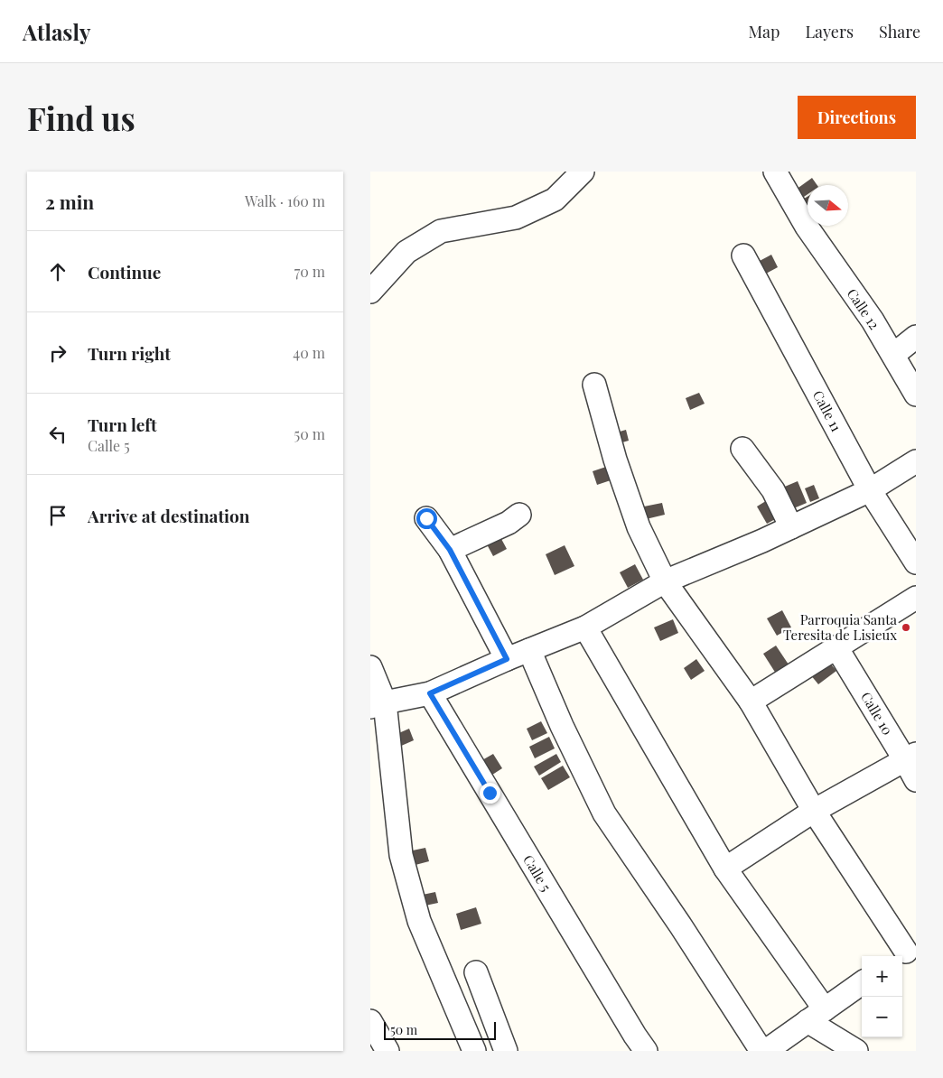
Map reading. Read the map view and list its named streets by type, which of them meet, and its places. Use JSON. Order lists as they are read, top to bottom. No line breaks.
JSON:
{"streets":{"street":["Calle 12","Calle 11","Calle 10","Calle 5"]},"places":["Parroquia Santa Teresita de Lisieux"],"scale_bar":"50 m","north":"right","page":{"header":"Atlasly","nav":["Map","Layers","Share"],"buttons":"Directions","title":"Find us","heading":["2 min","Walk · 160 m"],"list":[["Continue","70 m"],["Turn right","40 m"],["Turn left","Calle 5","50 m"],"Arrive at destination"],"map_buttons":["+","−"],"scale":"50 m"}}
